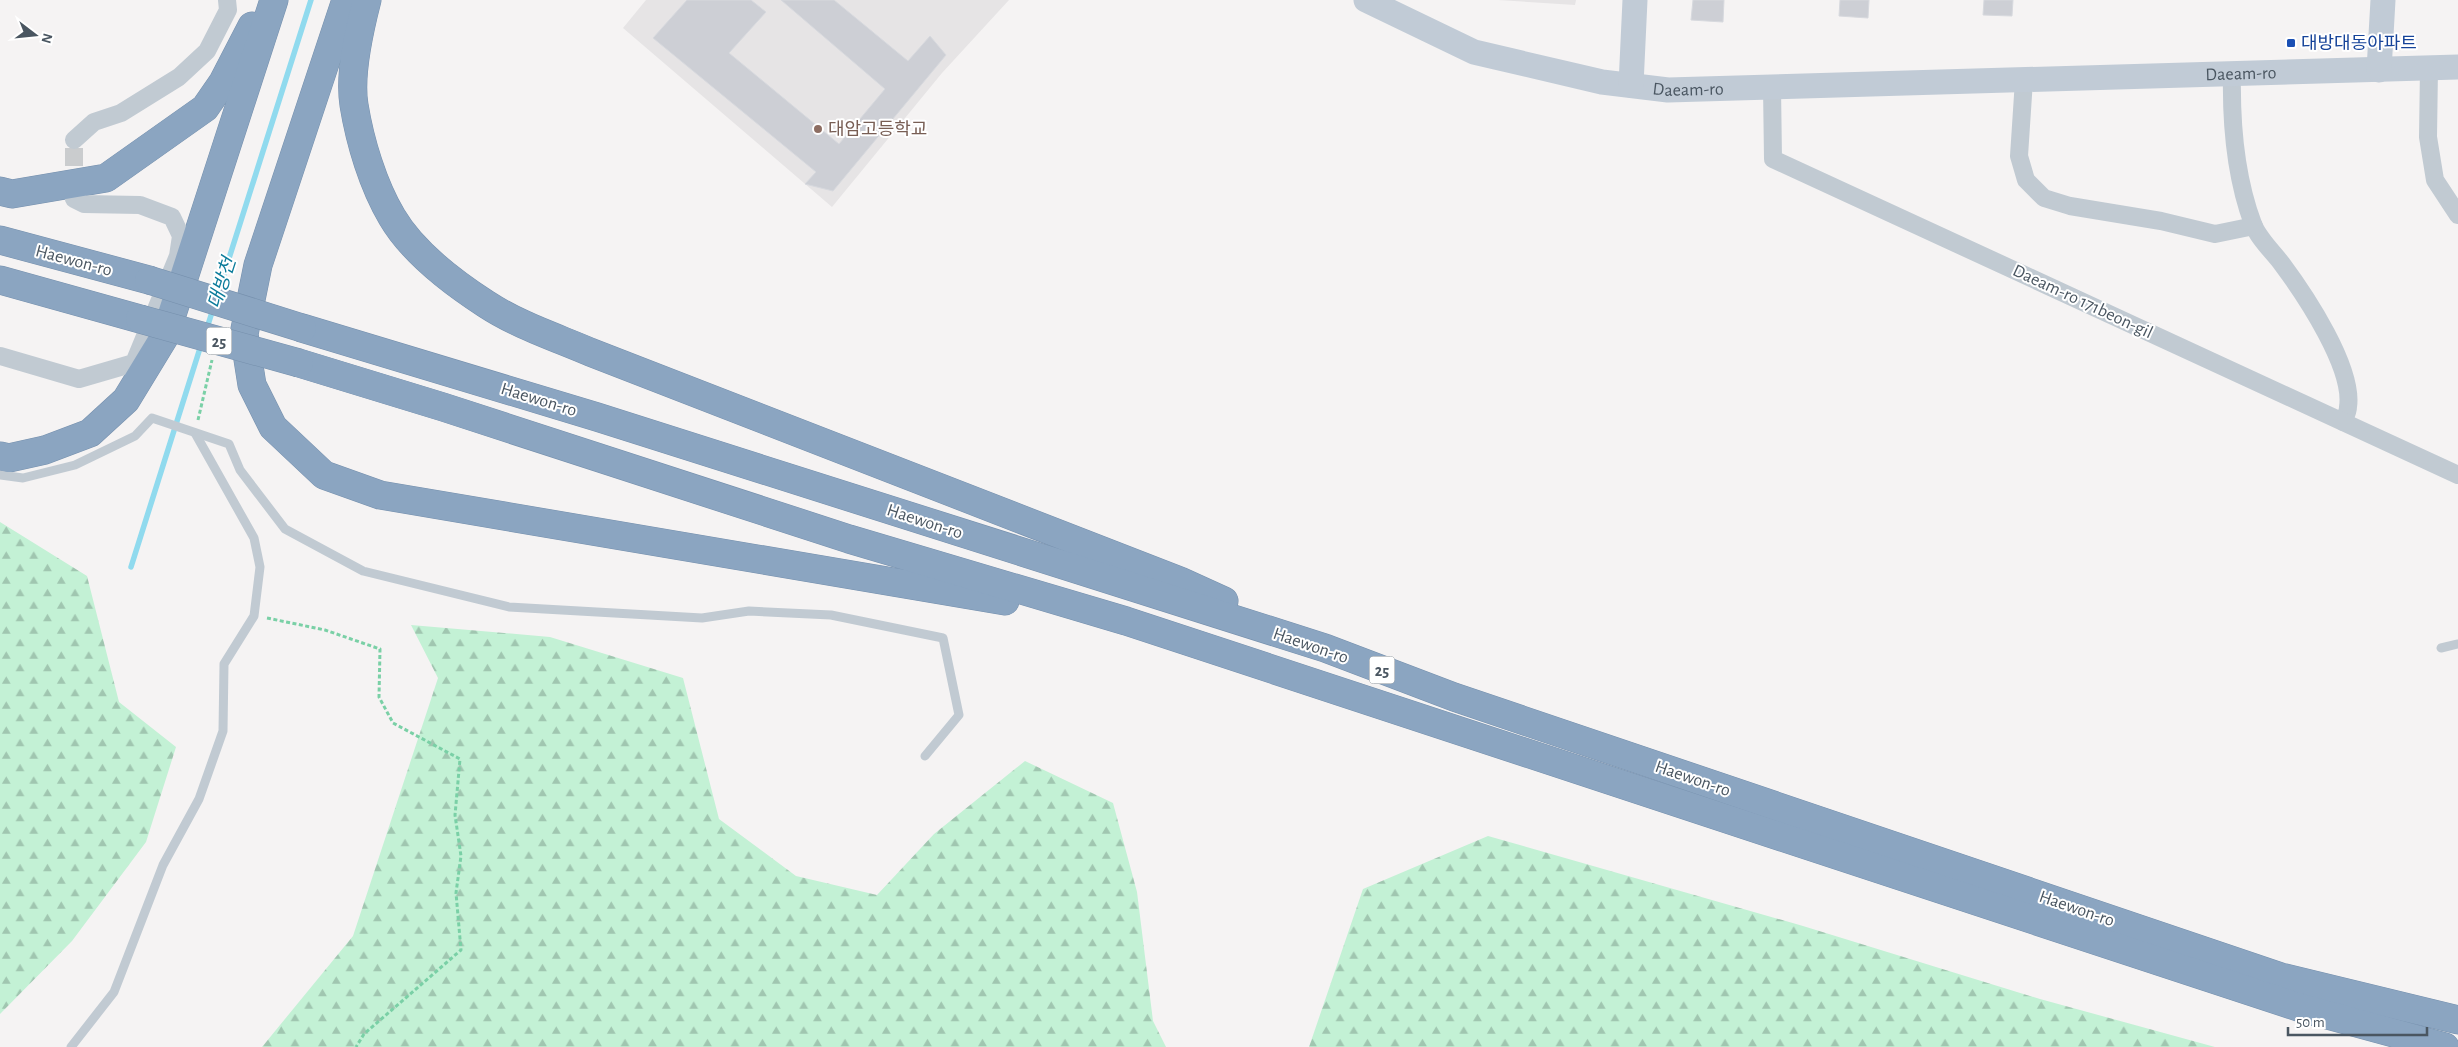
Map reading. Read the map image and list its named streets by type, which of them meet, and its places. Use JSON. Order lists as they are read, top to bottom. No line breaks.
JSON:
{"streets":{"highway":["Haewon-ro","25"],"street":["Daeam-ro","Daeam-ro 171beon-gil"]},"crossings":[["Daeam-ro","Daeam-ro 171beon-gil"]],"water":["대방천"],"places":{"transit":["대방대동아파트"],"other":["대암고등학교"]},"scale_bar":"50 m","north":"right"}
